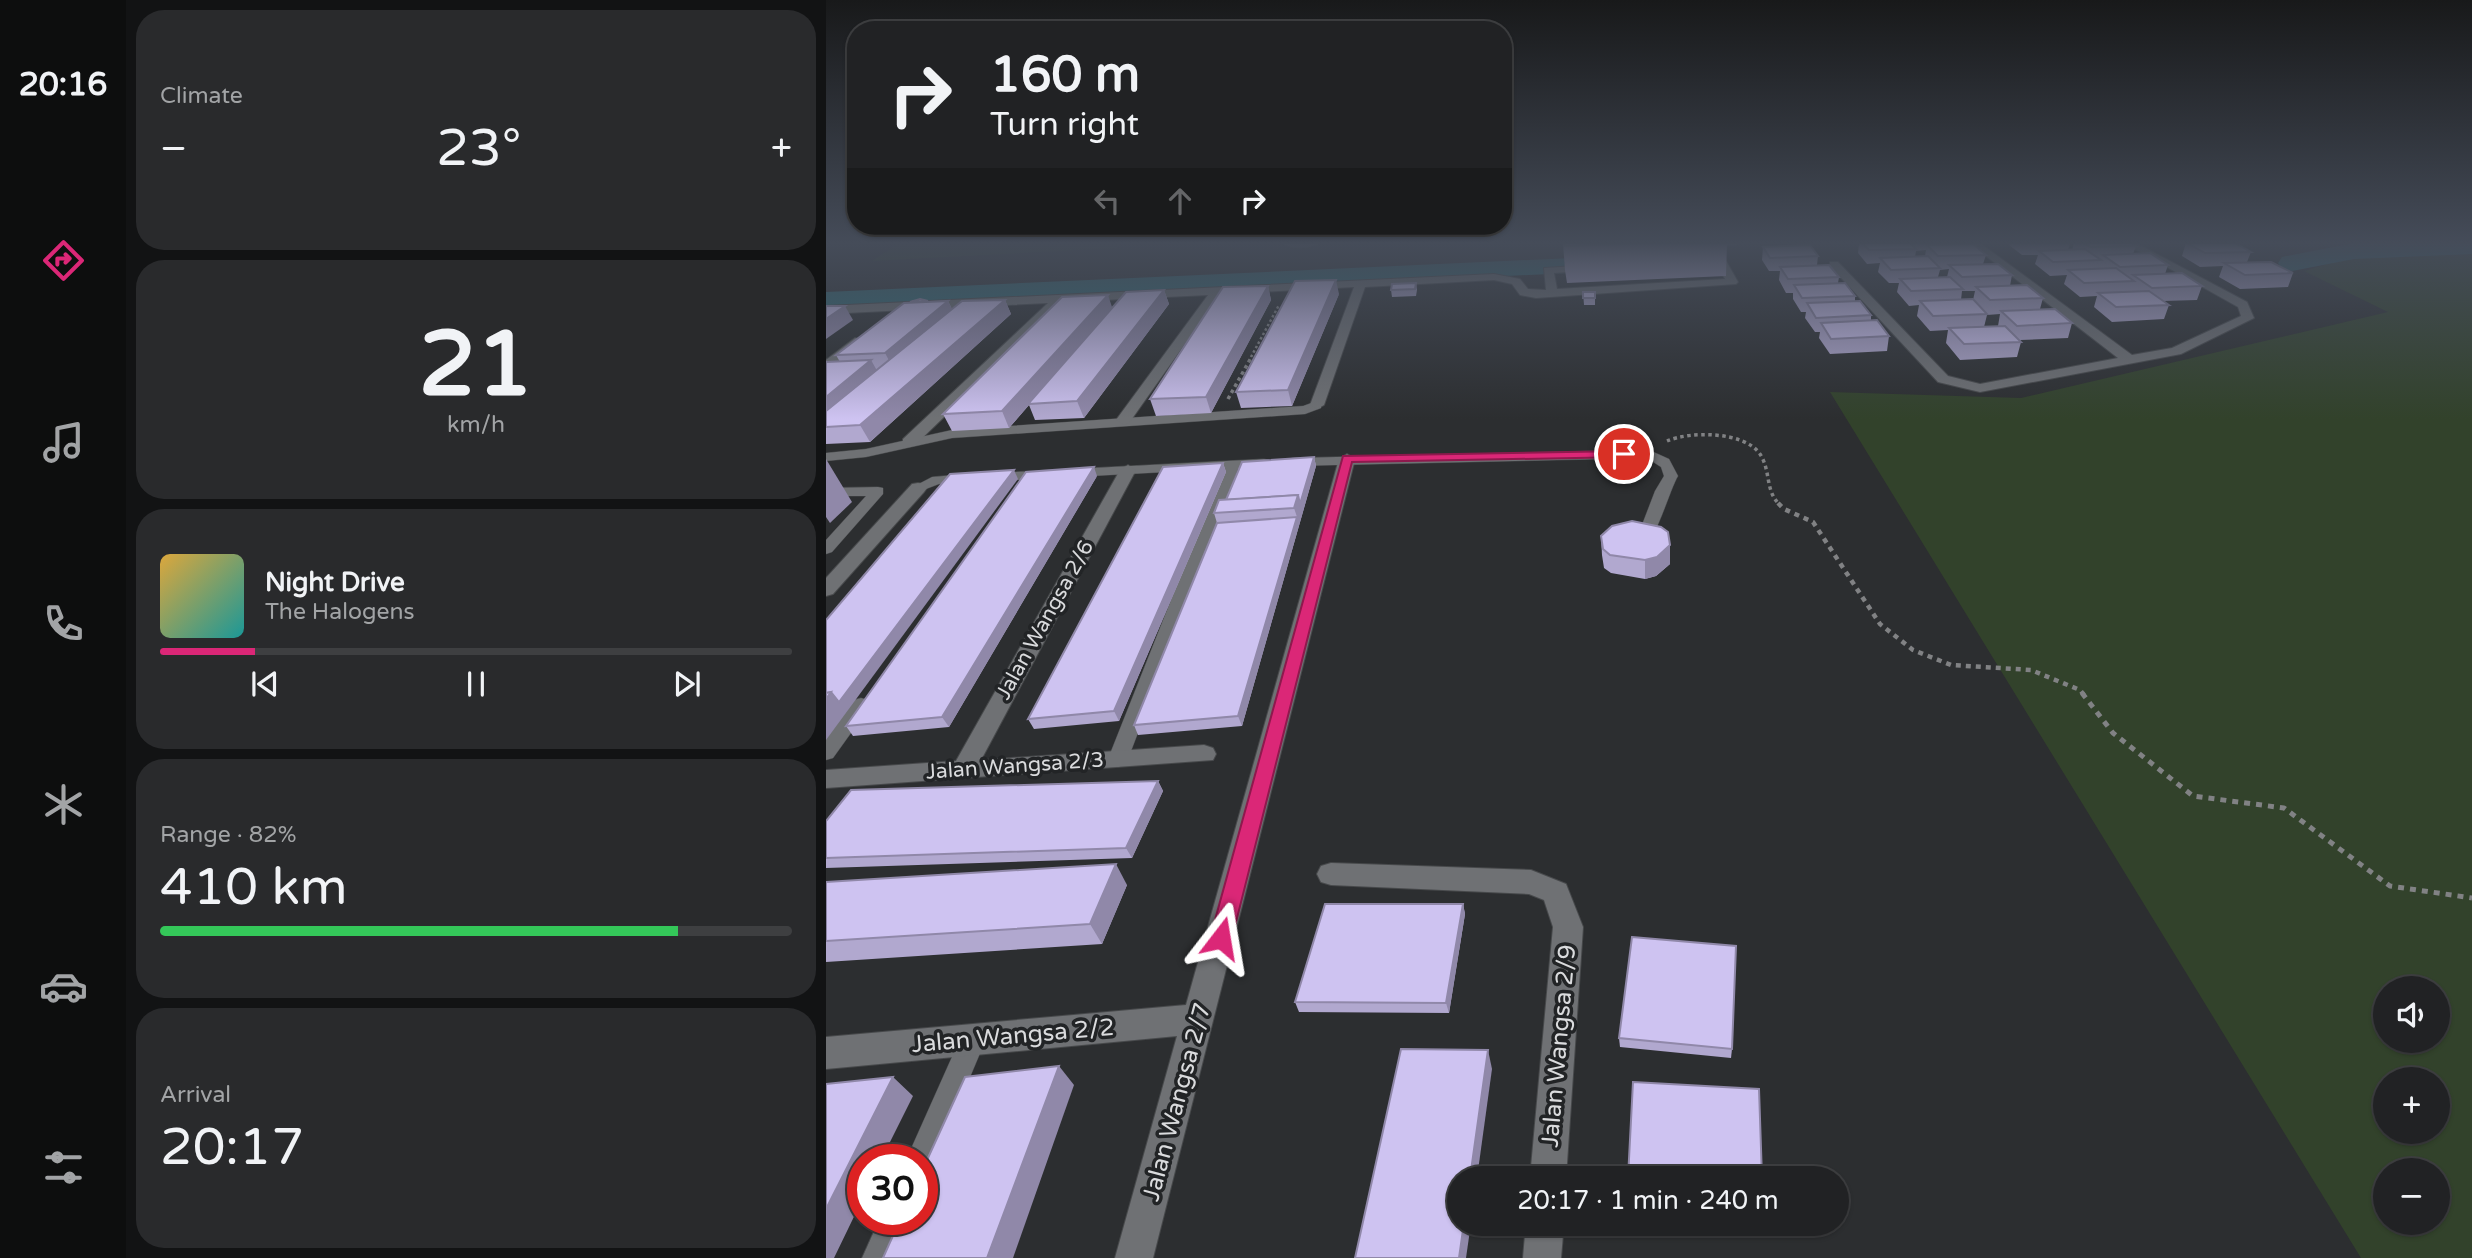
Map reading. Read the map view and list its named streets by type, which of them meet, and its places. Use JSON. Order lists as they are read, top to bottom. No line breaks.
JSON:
{"streets":{"street":["Jalan Wangsa 2/6","Jalan Wangsa 2/3","Jalan Wangsa 2/2","Jalan Wangsa 2/9","Jalan Wangsa 2/7"]},"crossings":[["Jalan Wangsa 2/6","Jalan Wangsa 2/3"],["Jalan Wangsa 2/2","Jalan Wangsa 2/7"]],"page":{"tabs":"20:16","tile":["Climate",["21","km/h"],["Range · 82%","410 km"],["Arrival","20:17"]],"turn":["160 m","Turn right"],"heat":["−","23°","+"],"song":["Night Drive","The Halogens"],"map_buttons":["+","−"],"limit":"30","trip":"20:17 · 1 min · 240 m"}}
